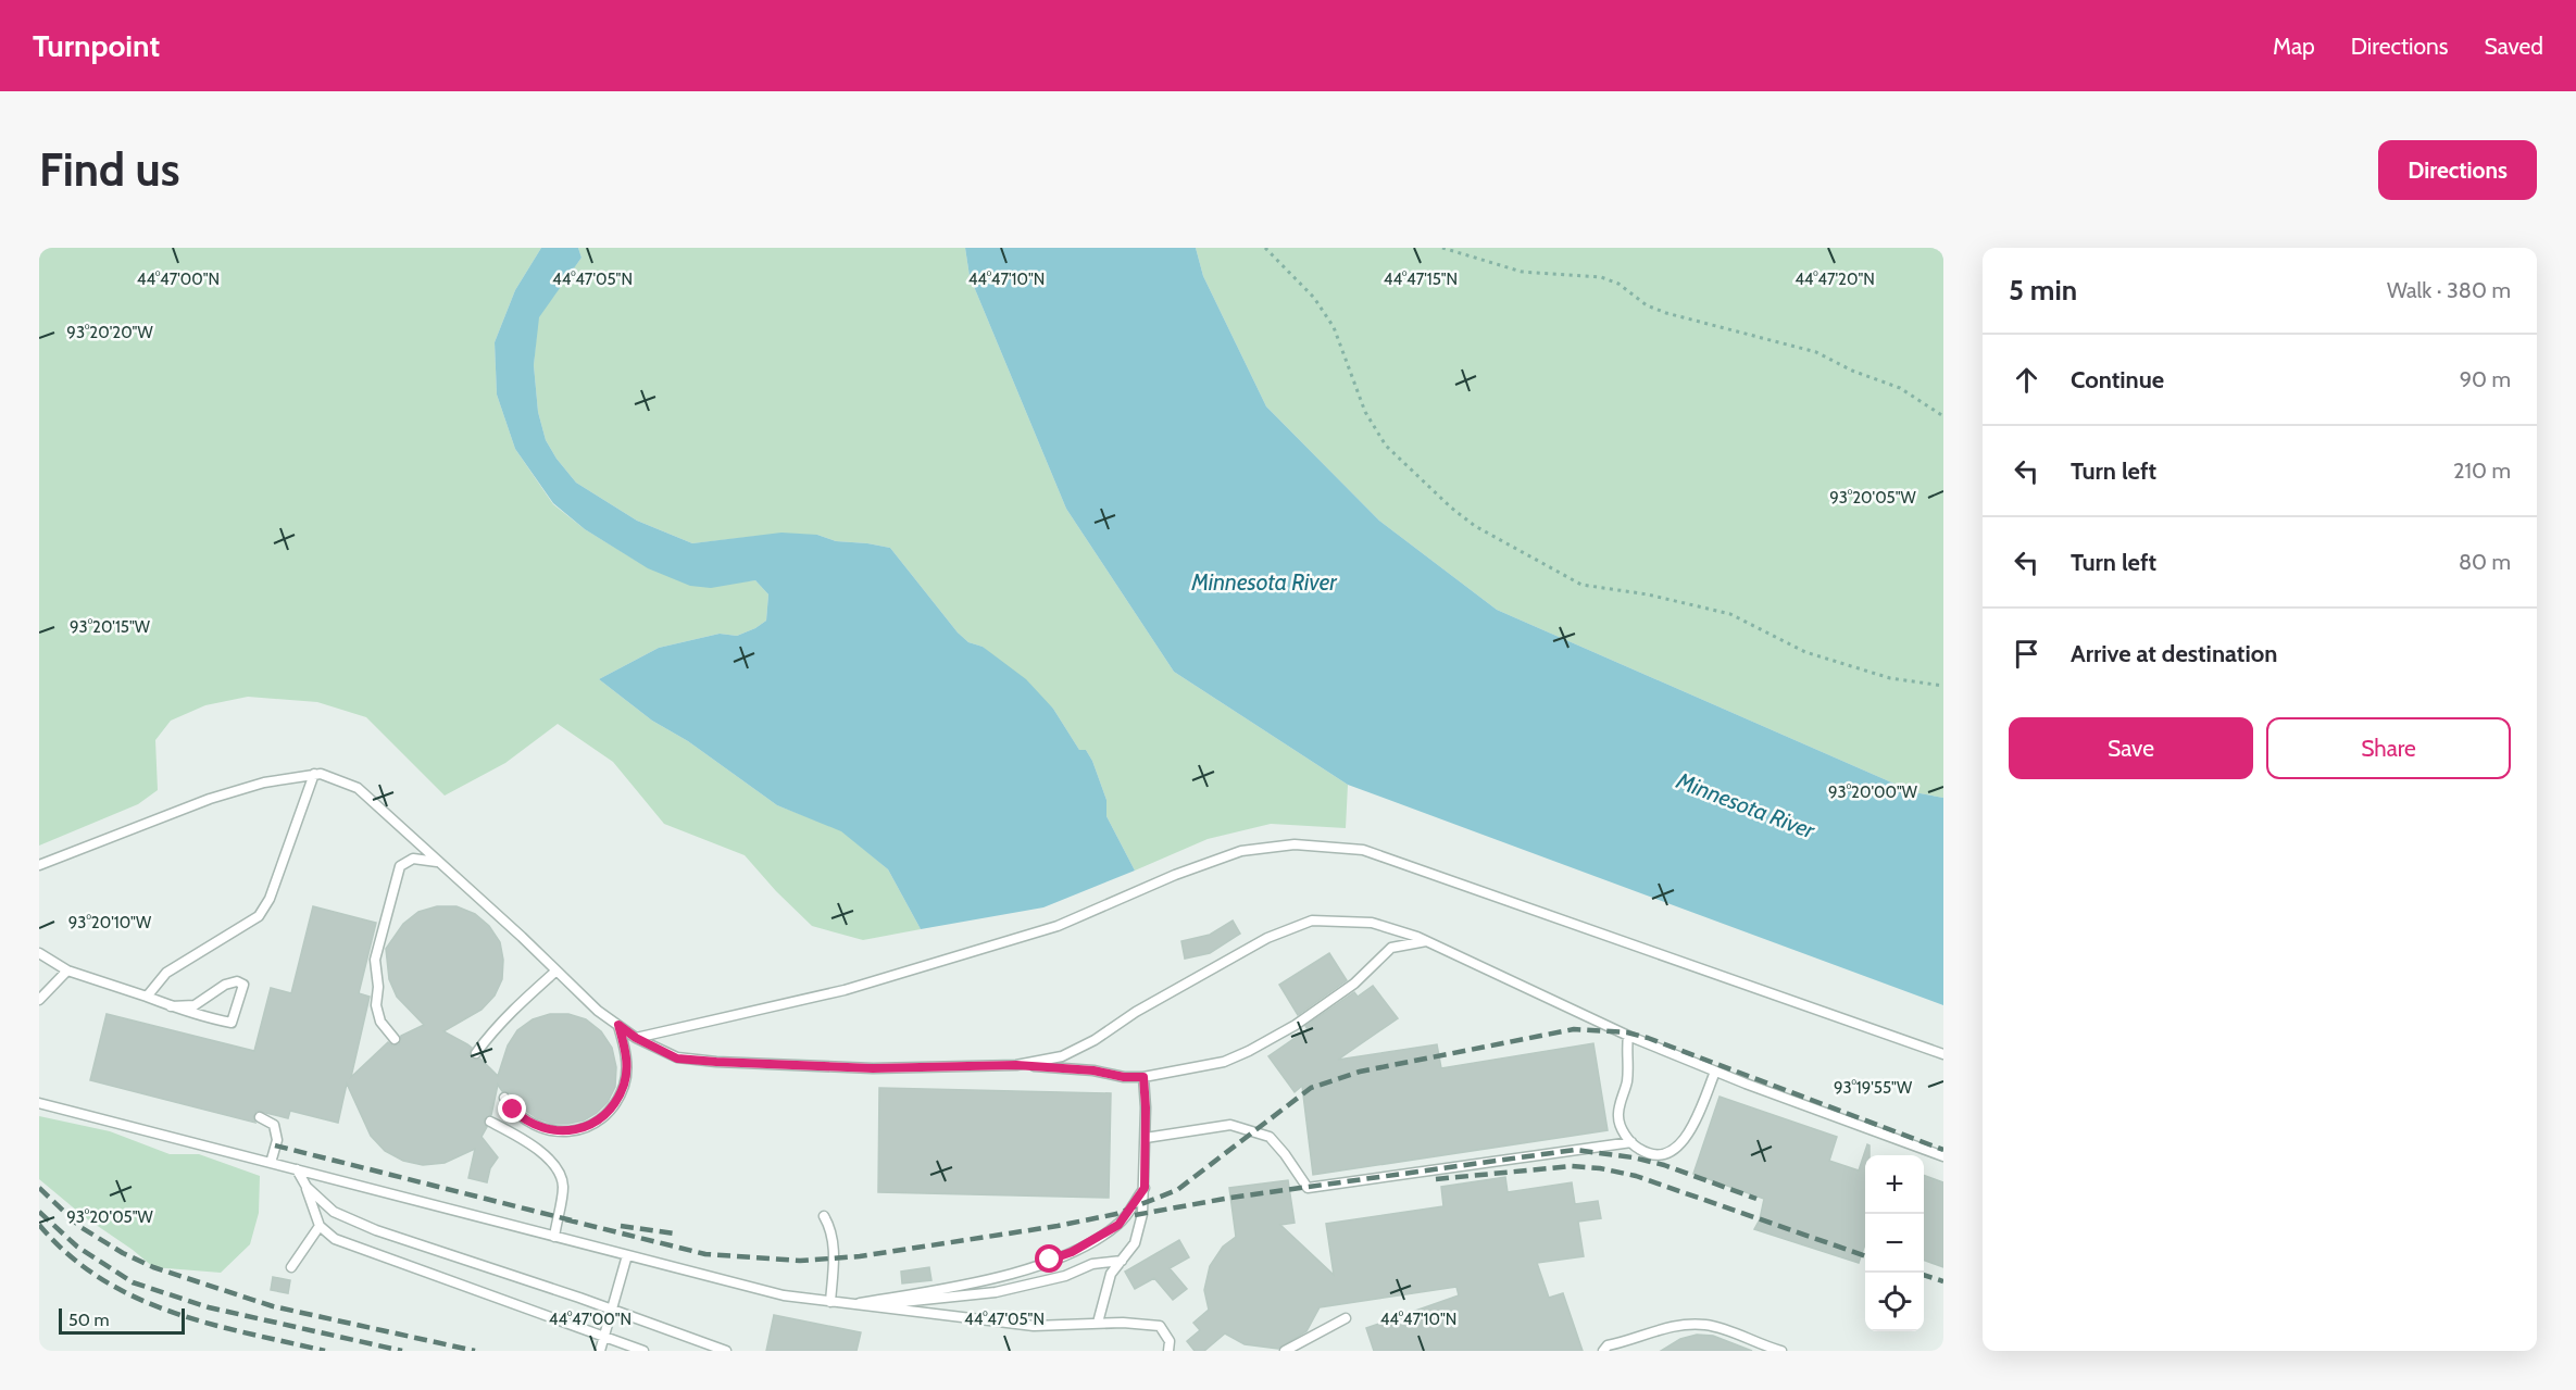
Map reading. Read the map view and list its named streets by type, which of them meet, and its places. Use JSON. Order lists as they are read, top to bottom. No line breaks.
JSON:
{"water":["Minnesota River"],"scale_bar":"50 m","page":{"header":"Turnpoint","nav":["Map","Directions","Saved"],"buttons":["Directions",["Save","Share"]],"title":"Find us","heading":["5 min","Walk · 380 m"],"list":[["Continue","90 m"],["Turn left","210 m"],["Turn left","80 m"],"Arrive at destination"],"map_buttons":["+","−"],"scale":"50 m"},"coordinates":["44°47'20\"N","44°47'00\"N","44°47'05\"N","44°47'10\"N","44°47'15\"N","93°20'20\"W","93°20'05\"W","93°20'15\"W","93°20'00\"W","93°20'10\"W","93°19'55\"W"]}
